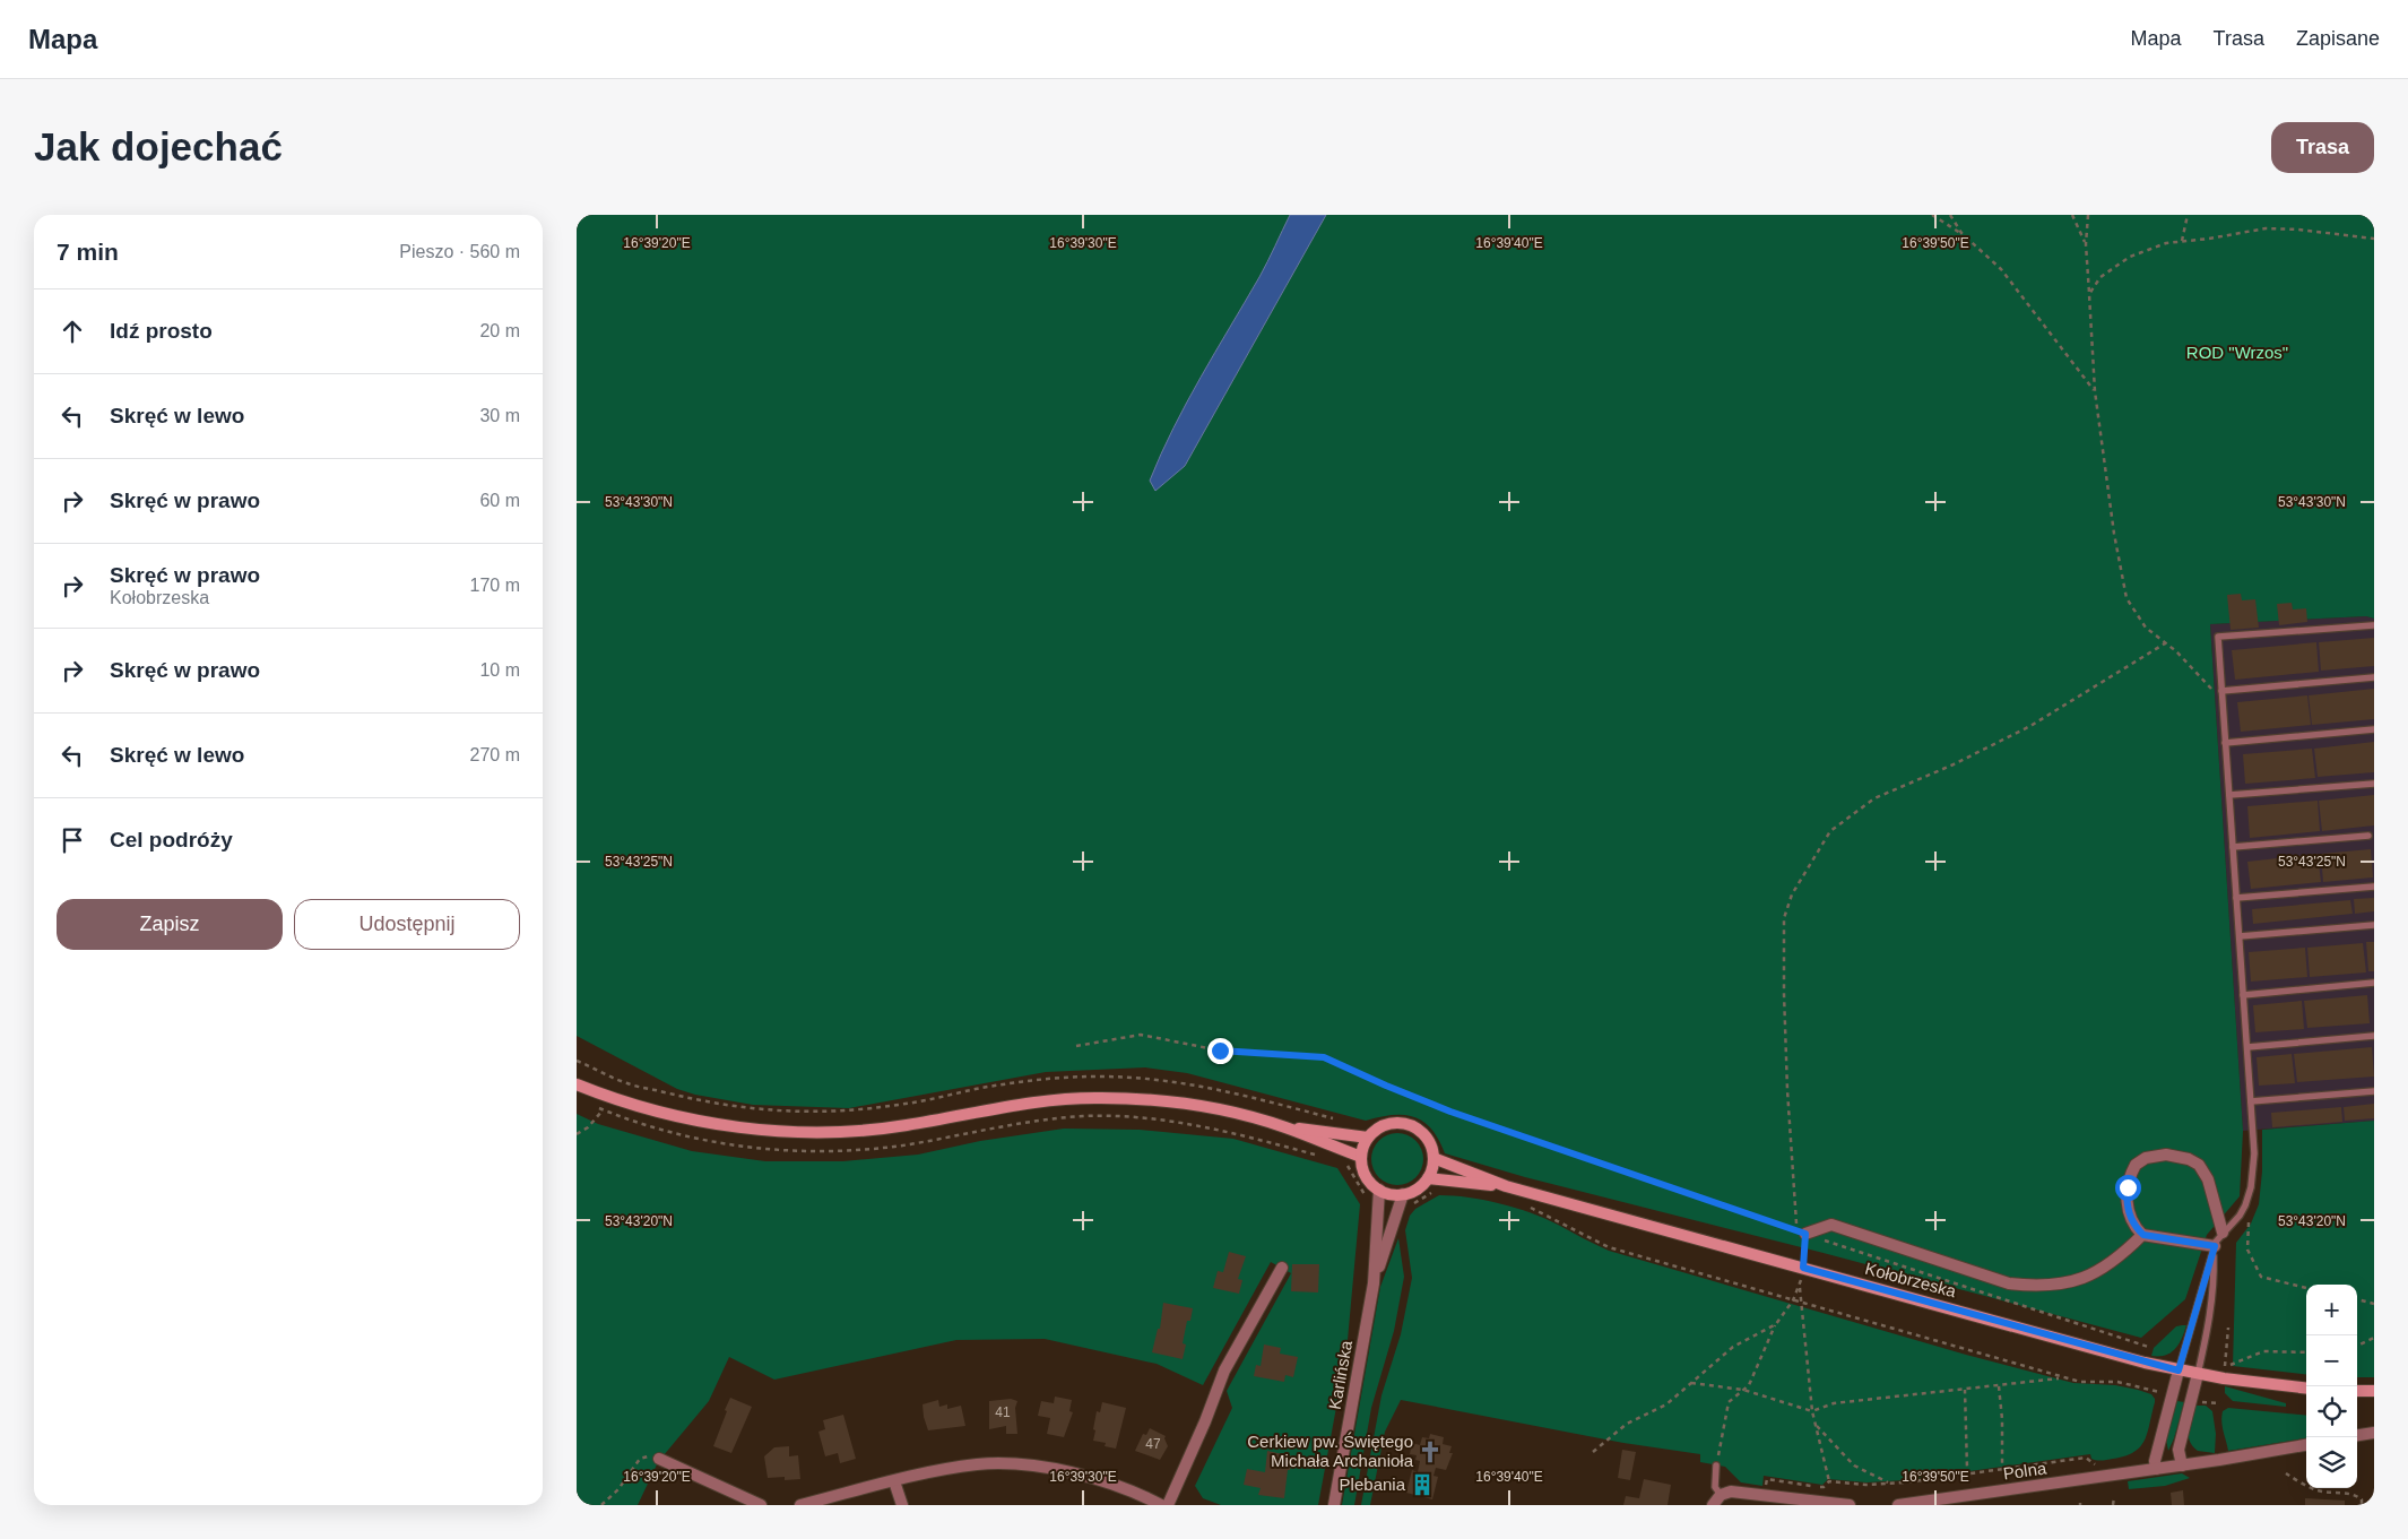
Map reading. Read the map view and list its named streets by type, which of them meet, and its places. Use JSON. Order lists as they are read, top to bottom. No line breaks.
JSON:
{"streets":{"main road":["Kołobrzeska"],"street":["Karlińska","Polna"]},"crossings":[["Kołobrzeska","Karlińska"]],"parks":["ROD \"Wrzos\""],"places":{"church":["Cerkiew pw. Świętego Michała Archanioła"],"building":["Plebania"]},"house_numbers":["41","47"],"page":{"header":"Mapa","nav":["Mapa","Trasa","Zapisane"],"buttons":["Trasa",["Zapisz","Udostępnij"]],"title":"Jak dojechać","heading":["7 min","Pieszo · 560 m"],"list":[["Idź prosto","20 m"],["Skręć w lewo","30 m"],["Skręć w prawo","60 m"],["Skręć w prawo","Kołobrzeska","170 m"],["Skręć w prawo","10 m"],["Skręć w lewo","270 m"],"Cel podróży"],"map_buttons":["+","−"]},"coordinates":["16°39'20\"E","16°39'30\"E","16°39'40\"E","16°39'50\"E","53°43'30\"N","53°43'25\"N","53°43'20\"N"]}
